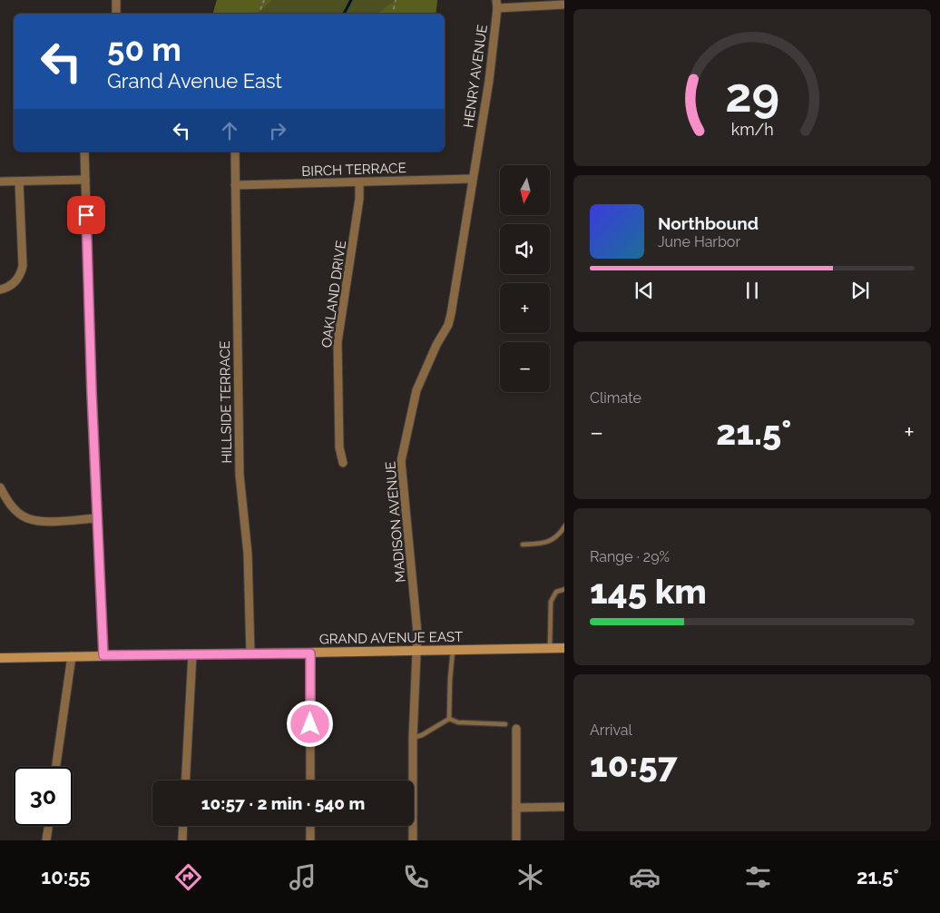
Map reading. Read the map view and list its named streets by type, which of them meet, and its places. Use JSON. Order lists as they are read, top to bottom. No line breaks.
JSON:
{"streets":{"main road":["GRAND AVENUE EAST"],"street":["HENRY AVENUE","BIRCH TERRACE","OAKLAND DRIVE","HILLSIDE TERRACE","MADISON AVENUE"]},"crossings":[["HENRY AVENUE","MADISON AVENUE"],["BIRCH TERRACE","OAKLAND DRIVE"],["BIRCH TERRACE","HILLSIDE TERRACE"],["BIRCH TERRACE","MADISON AVENUE"],["HILLSIDE TERRACE","GRAND AVENUE EAST"],["MADISON AVENUE","GRAND AVENUE EAST"]],"north":"bottom","page":{"turn":["50 m","Grand Avenue East"],"map_buttons":["+","−"],"song":["Northbound","June Harbor"],"tile":["Climate",["Range · 29%","145 km"],["Arrival","10:57"]],"heat":["−","21.5°","+"],"limit":"30","trip":"10:57 · 2 min · 540 m","tabs":["10:55","21.5°"],"gauge":["29","km/h"]}}
